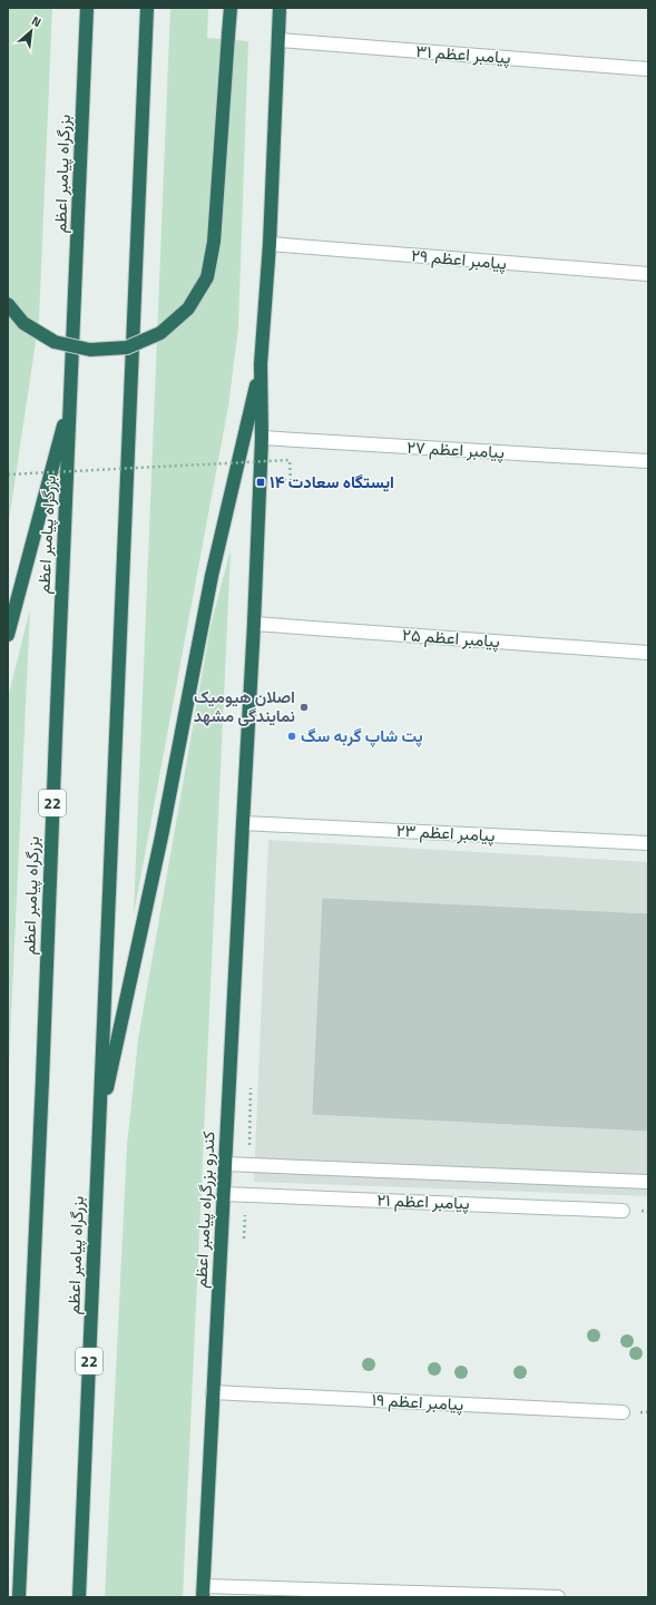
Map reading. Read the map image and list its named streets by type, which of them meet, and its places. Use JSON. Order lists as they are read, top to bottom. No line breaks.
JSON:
{"streets":{"highway":["بزرگراه پیامبر اعظم","22","کندرو بزرگراه پیامبر اعظم"],"street":["پیامبر اعظم ۳۱","پیامبر اعظم ۲۹","پیامبر اعظم ۲۷","پیامبر اعظم ۲۵","پیامبر اعظم ۲۳","پیامبر اعظم ۲۱","پیامبر اعظم ۱۹"]},"crossings":[["پیامبر اعظم ۲۷","کندرو بزرگراه پیامبر اعظم"],["پیامبر اعظم ۲۵","کندرو بزرگراه پیامبر اعظم"],["پیامبر اعظم ۲۳","کندرو بزرگراه پیامبر اعظم"],["پیامبر اعظم ۲۱","کندرو بزرگراه پیامبر اعظم"],["کندرو بزرگراه پیامبر اعظم","پیامبر اعظم ۱۹"]],"places":{"transit":["ایستگاه سعادت ۱۴"],"other":["اصلان هیومیک نمایندگی مشهد","پت شاپ گربه سگ"]},"north":"top right"}
